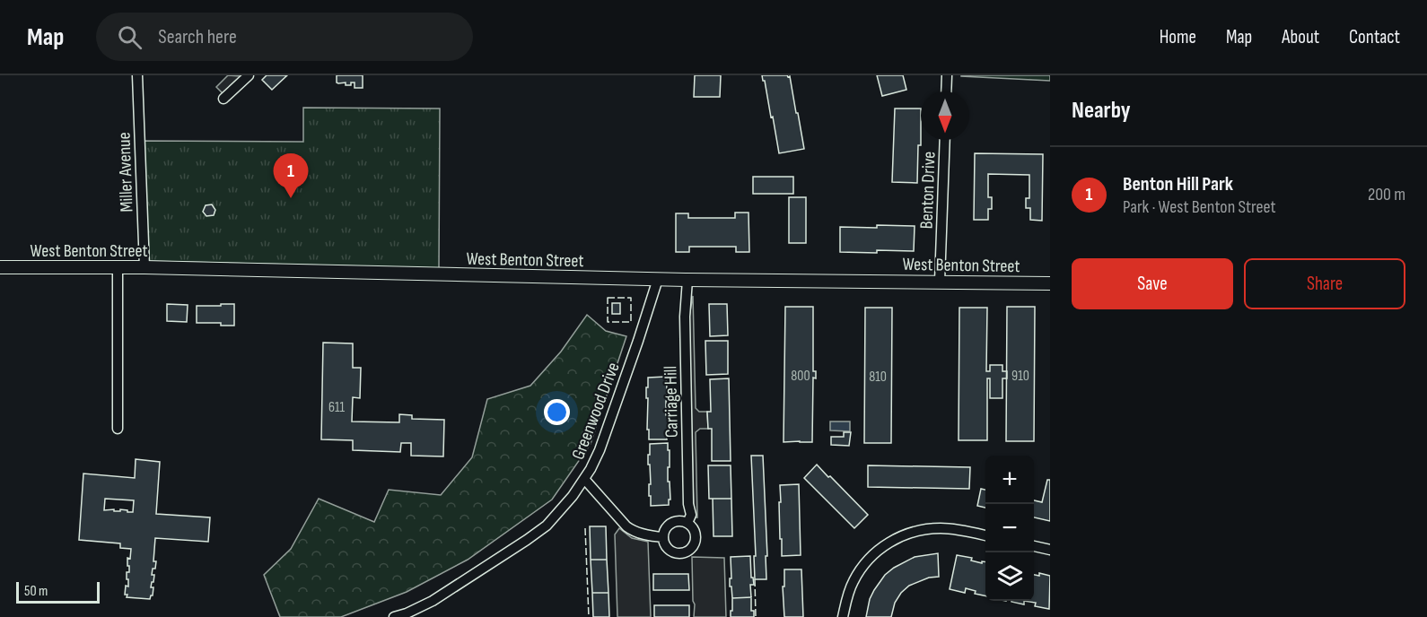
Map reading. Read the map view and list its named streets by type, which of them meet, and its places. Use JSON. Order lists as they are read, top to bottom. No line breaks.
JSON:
{"streets":{"street":["Miller Avenue","Benton Drive","West Benton Street","Carriage Hill","Greenwood Drive"]},"crossings":[["Miller Avenue","West Benton Street"],["Benton Drive","West Benton Street"],["West Benton Street","Carriage Hill"],["West Benton Street","Greenwood Drive"]],"house_numbers":["800","910","810","611"],"scale_bar":"50 m","north":"bottom","page":{"header":"Map","search":"Search here","nav":["Home","Map","About","Contact"],"heading":"Nearby","list":[{"mark":"1","name":"Benton Hill Park","note":"Park · West Benton Street","value":"200 m"}],"pins":"1","buttons":["Save","Share"],"map_buttons":["+","−"],"scale":"50 m"}}
